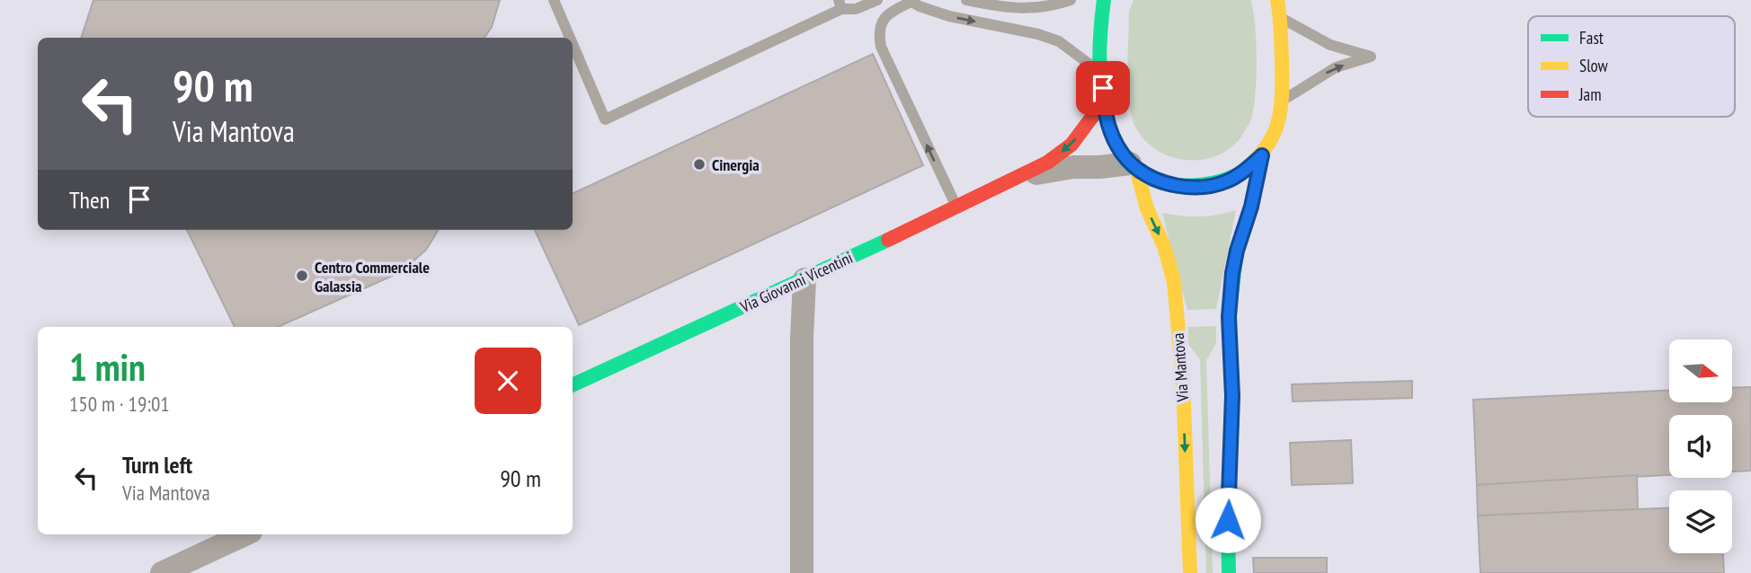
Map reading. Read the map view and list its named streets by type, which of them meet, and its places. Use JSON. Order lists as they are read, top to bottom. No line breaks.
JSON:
{"streets":{"main road":["Via Giovanni Vicentini","Via Mantova"]},"crossings":[["Via Giovanni Vicentini","Via Mantova"]],"places":["Cinergia","Centro Commerciale Galassia"],"legend":["Fast","Slow","Jam"],"north":"right","page":{"turn":["90 m","Via Mantova"],"then":"Then","heading":["1 min","150 m · 19:01"],"list":[{"name":"Turn left","note":"Via Mantova","value":"90 m"}]}}
